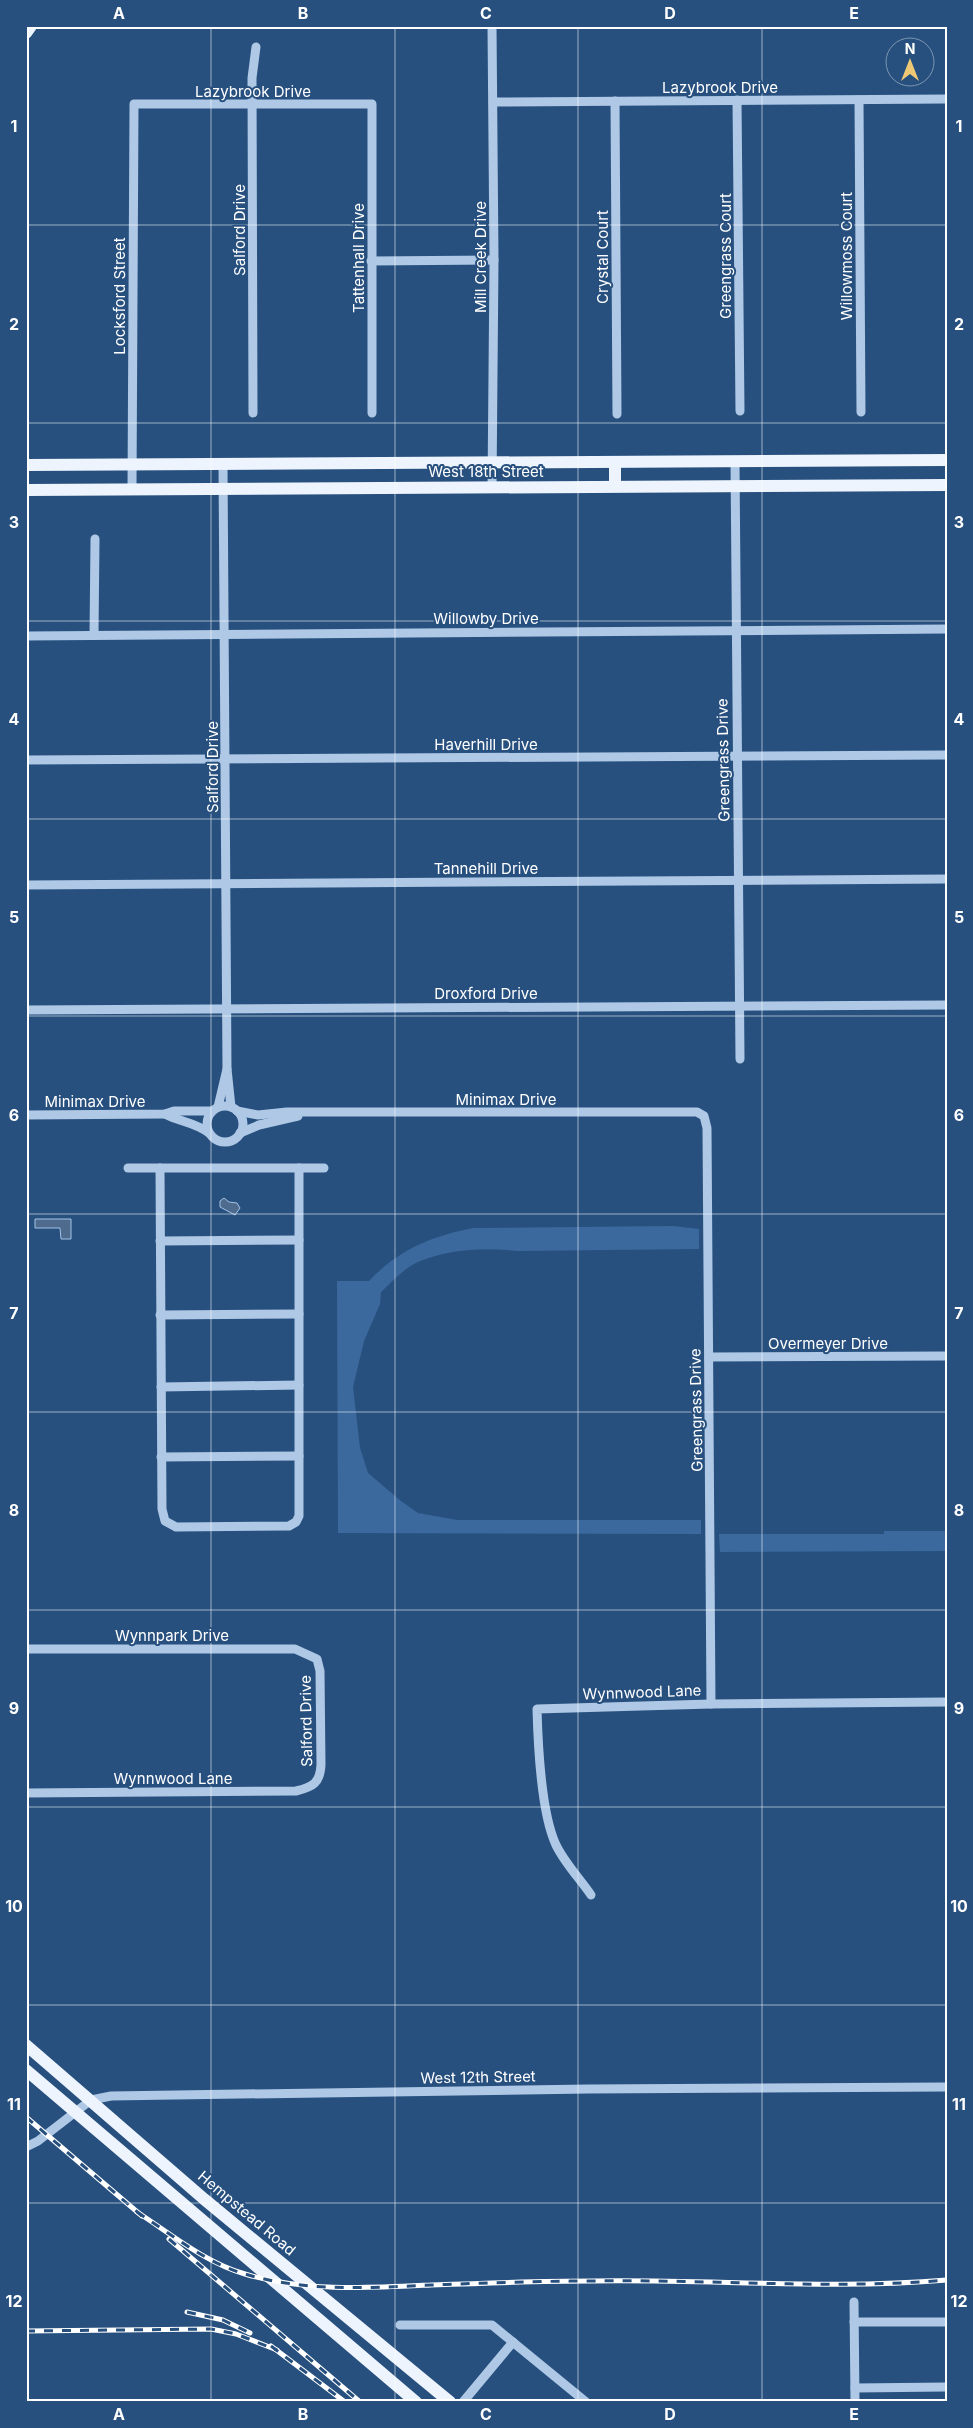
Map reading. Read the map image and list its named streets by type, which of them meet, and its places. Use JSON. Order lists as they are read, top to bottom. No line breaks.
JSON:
{"streets":{"main road":["West 18th Street","Hempstead Road"],"street":["Lazybrook Drive","Salford Drive","Greengrass Court","Willowmoss Court","Mill Creek Drive","Crystal Court","Tattenhall Drive","Locksford Street","Willowby Drive","Haverhill Drive","Greengrass Drive","Tannehill Drive","Droxford Drive","Minimax Drive","Overmeyer Drive","Wynnpark Drive","Wynnwood Lane","West 12th Street"]},"crossings":[["Lazybrook Drive","Salford Drive"],["Lazybrook Drive","Greengrass Court"],["Lazybrook Drive","Willowmoss Court"],["Lazybrook Drive","Mill Creek Drive"],["Lazybrook Drive","Crystal Court"],["Lazybrook Drive","Tattenhall Drive"],["Lazybrook Drive","Locksford Street"],["Salford Drive","West 18th Street"],["Salford Drive","Willowby Drive"],["Salford Drive","Haverhill Drive"],["Salford Drive","Tannehill Drive"],["Salford Drive","Droxford Drive"],["Salford Drive","Minimax Drive"],["Salford Drive","Wynnpark Drive"],["Salford Drive","Wynnwood Lane"],["Mill Creek Drive","West 18th Street"],["Locksford Street","West 18th Street"],["West 18th Street","Greengrass Drive"],["Willowby Drive","Greengrass Drive"],["Haverhill Drive","Greengrass Drive"],["Greengrass Drive","Tannehill Drive"],["Greengrass Drive","Droxford Drive"],["Greengrass Drive","Minimax Drive"],["Greengrass Drive","Overmeyer Drive"],["Greengrass Drive","Wynnwood Lane"],["West 12th Street","Hempstead Road"]],"north":"top","grid":{"columns":["A","B","C","D","E"],"rows":["1","2","3","4","5","6","7","8","9","10","11","12"]}}
